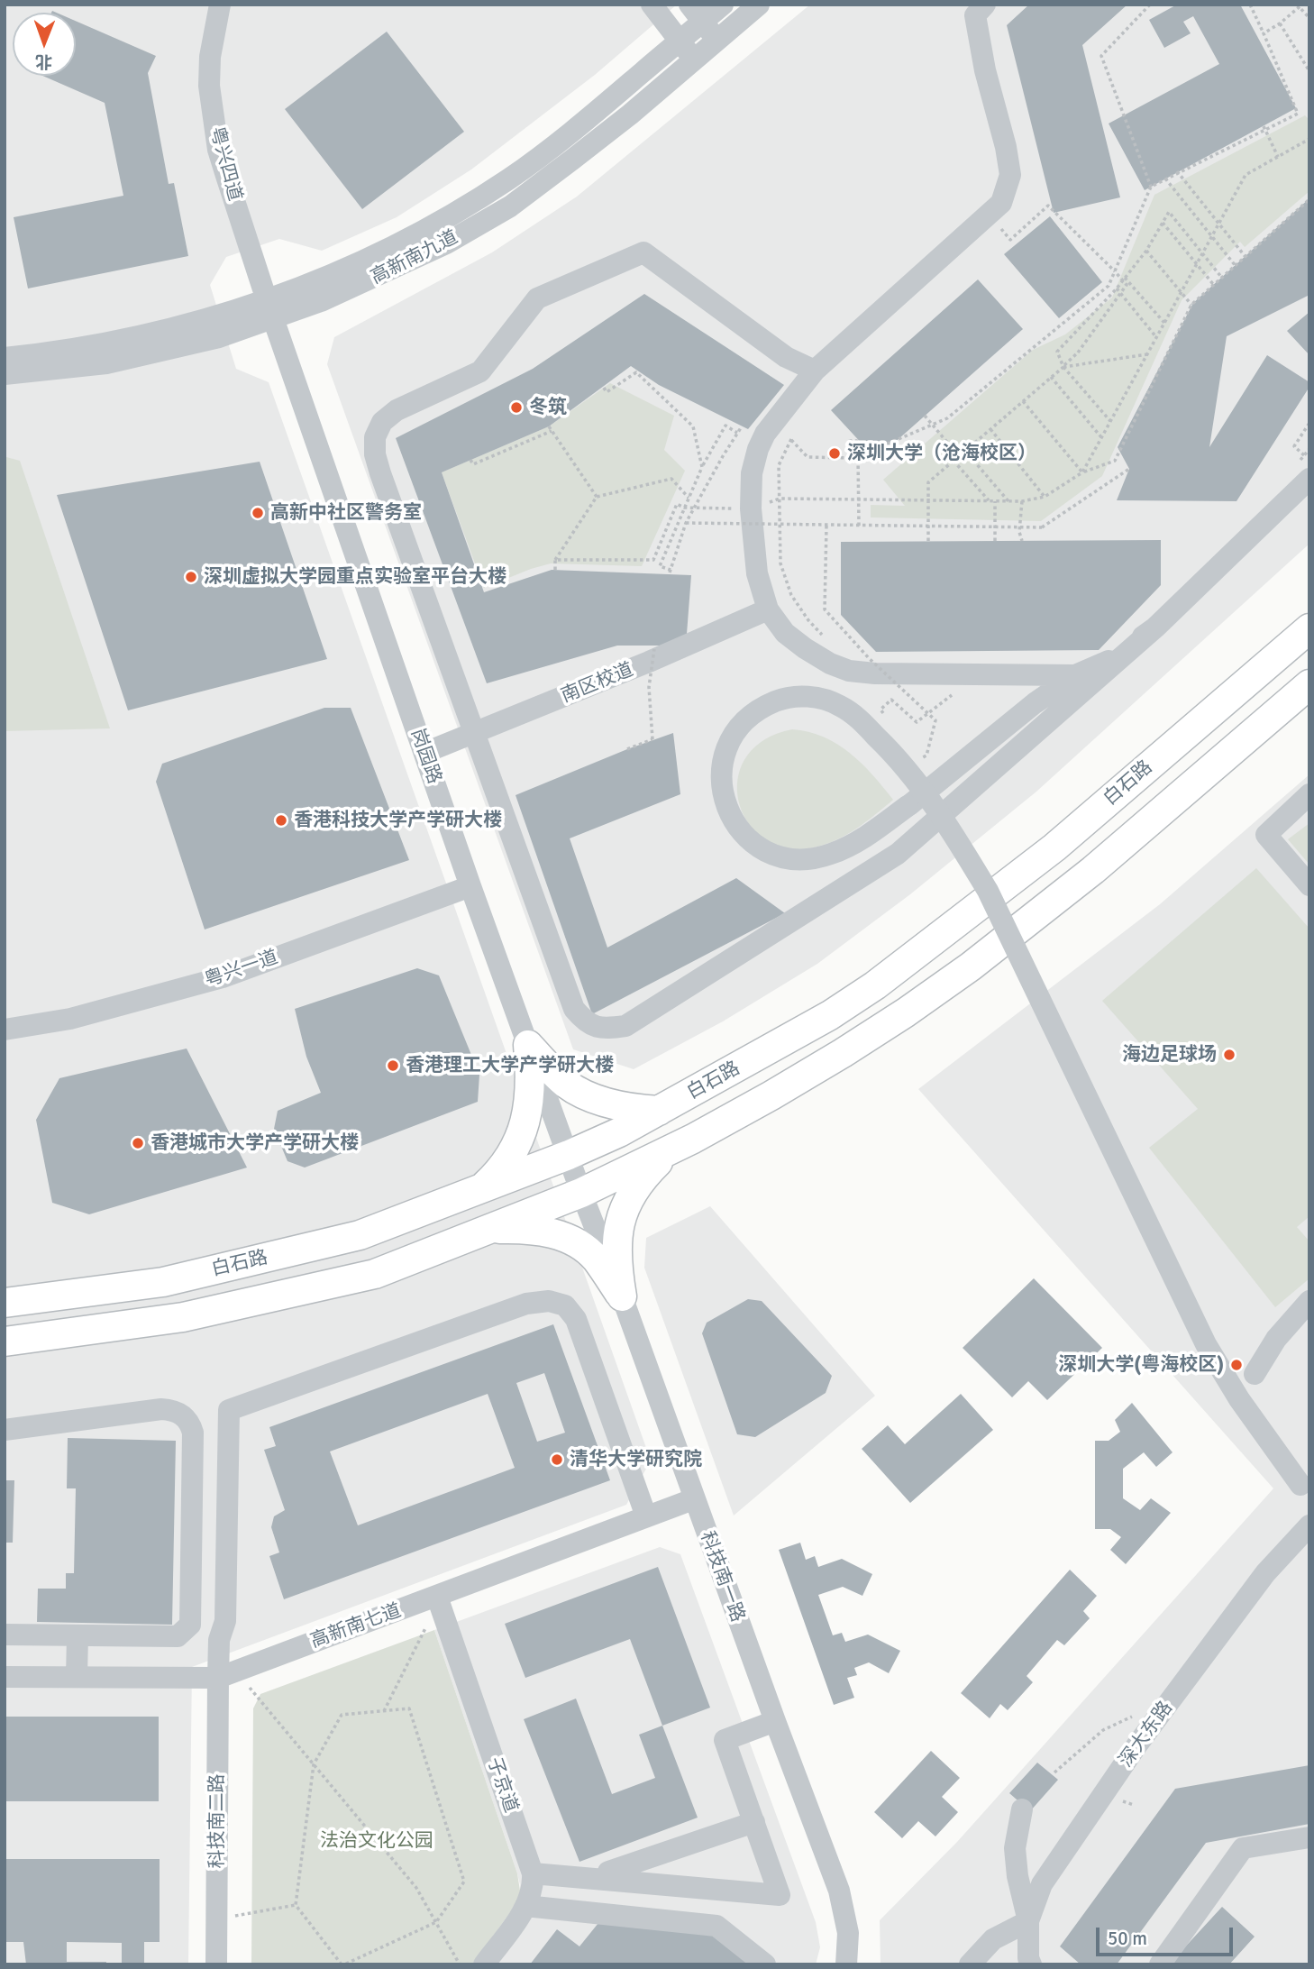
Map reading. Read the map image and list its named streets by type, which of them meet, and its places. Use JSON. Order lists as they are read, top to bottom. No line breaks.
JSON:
{"streets":{"main road":["白石路"],"street":["粤兴四道","高新南九道","南区校道","岗园路","粤兴一道","科技南一路","高新南七道","深大东路","子京道","科技南二路"]},"crossings":[["粤兴四道","高新南九道"],["粤兴四道","岗园路"],["高新南九道","岗园路"],["南区校道","岗园路"],["岗园路","白石路"],["岗园路","粤兴一道"],["岗园路","科技南一路"],["白石路","科技南一路"],["科技南一路","高新南七道"],["高新南七道","子京道"],["高新南七道","科技南二路"]],"parks":["法治文化公园"],"places":["冬筑","深圳大学（沧海校区）","高新中社区警务室","深圳虚拟大学园重点实验室平台大楼","香港科技大学产学研大楼","海边足球场","香港理工大学产学研大楼","香港城市大学产学研大楼","深圳大学(粤海校区)","清华大学研究院"],"scale_bar":"50 m","north":"bottom"}
